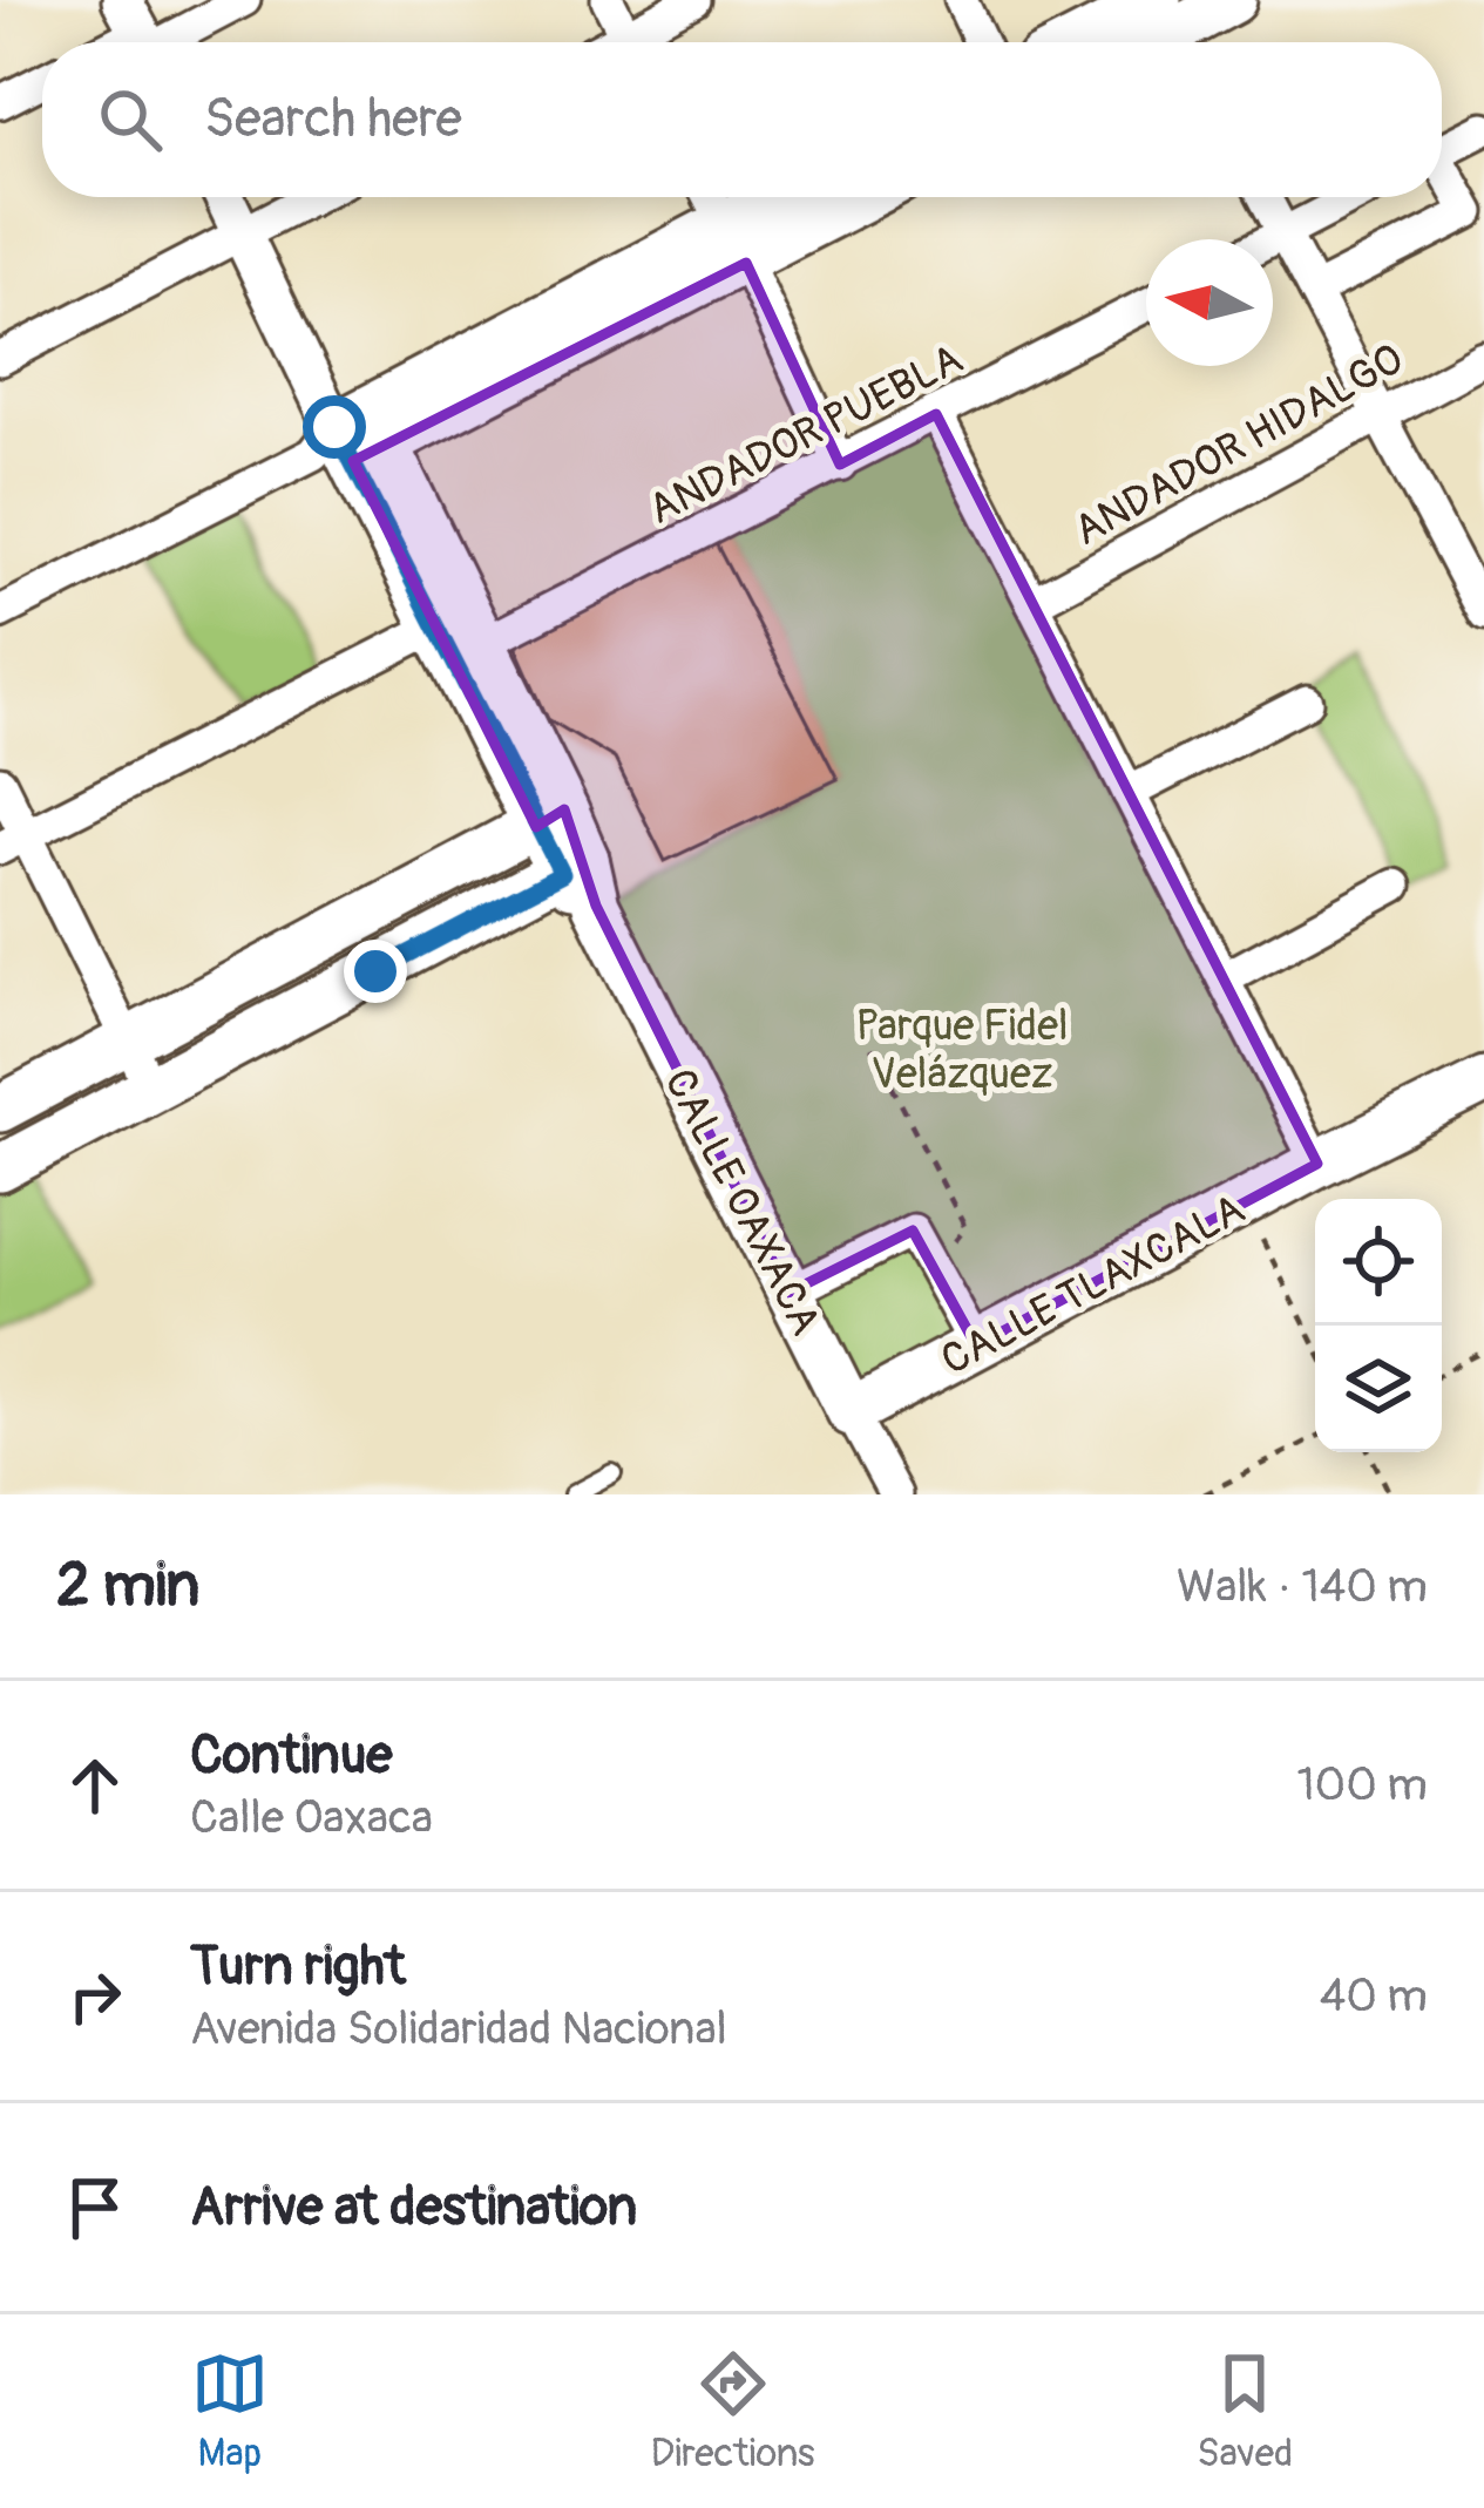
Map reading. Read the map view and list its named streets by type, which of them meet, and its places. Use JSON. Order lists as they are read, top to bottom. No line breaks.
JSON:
{"streets":{"main road":["CALLE OAXACA","CALLE TLAXCALA"],"street":["ANDADOR PUEBLA","ANDADOR HIDALGO"]},"crossings":[["ANDADOR PUEBLA","CALLE OAXACA"],["CALLE OAXACA","CALLE TLAXCALA"]],"parks":["Parque Fidel Velázquez"],"north":"left","page":{"search":"Search here","heading":["2 min","Walk · 140 m"],"list":[["Continue","Calle Oaxaca","100 m"],["Turn right","Avenida Solidaridad Nacional","40 m"],"Arrive at destination"],"nav":["Map","Directions","Saved"]}}
